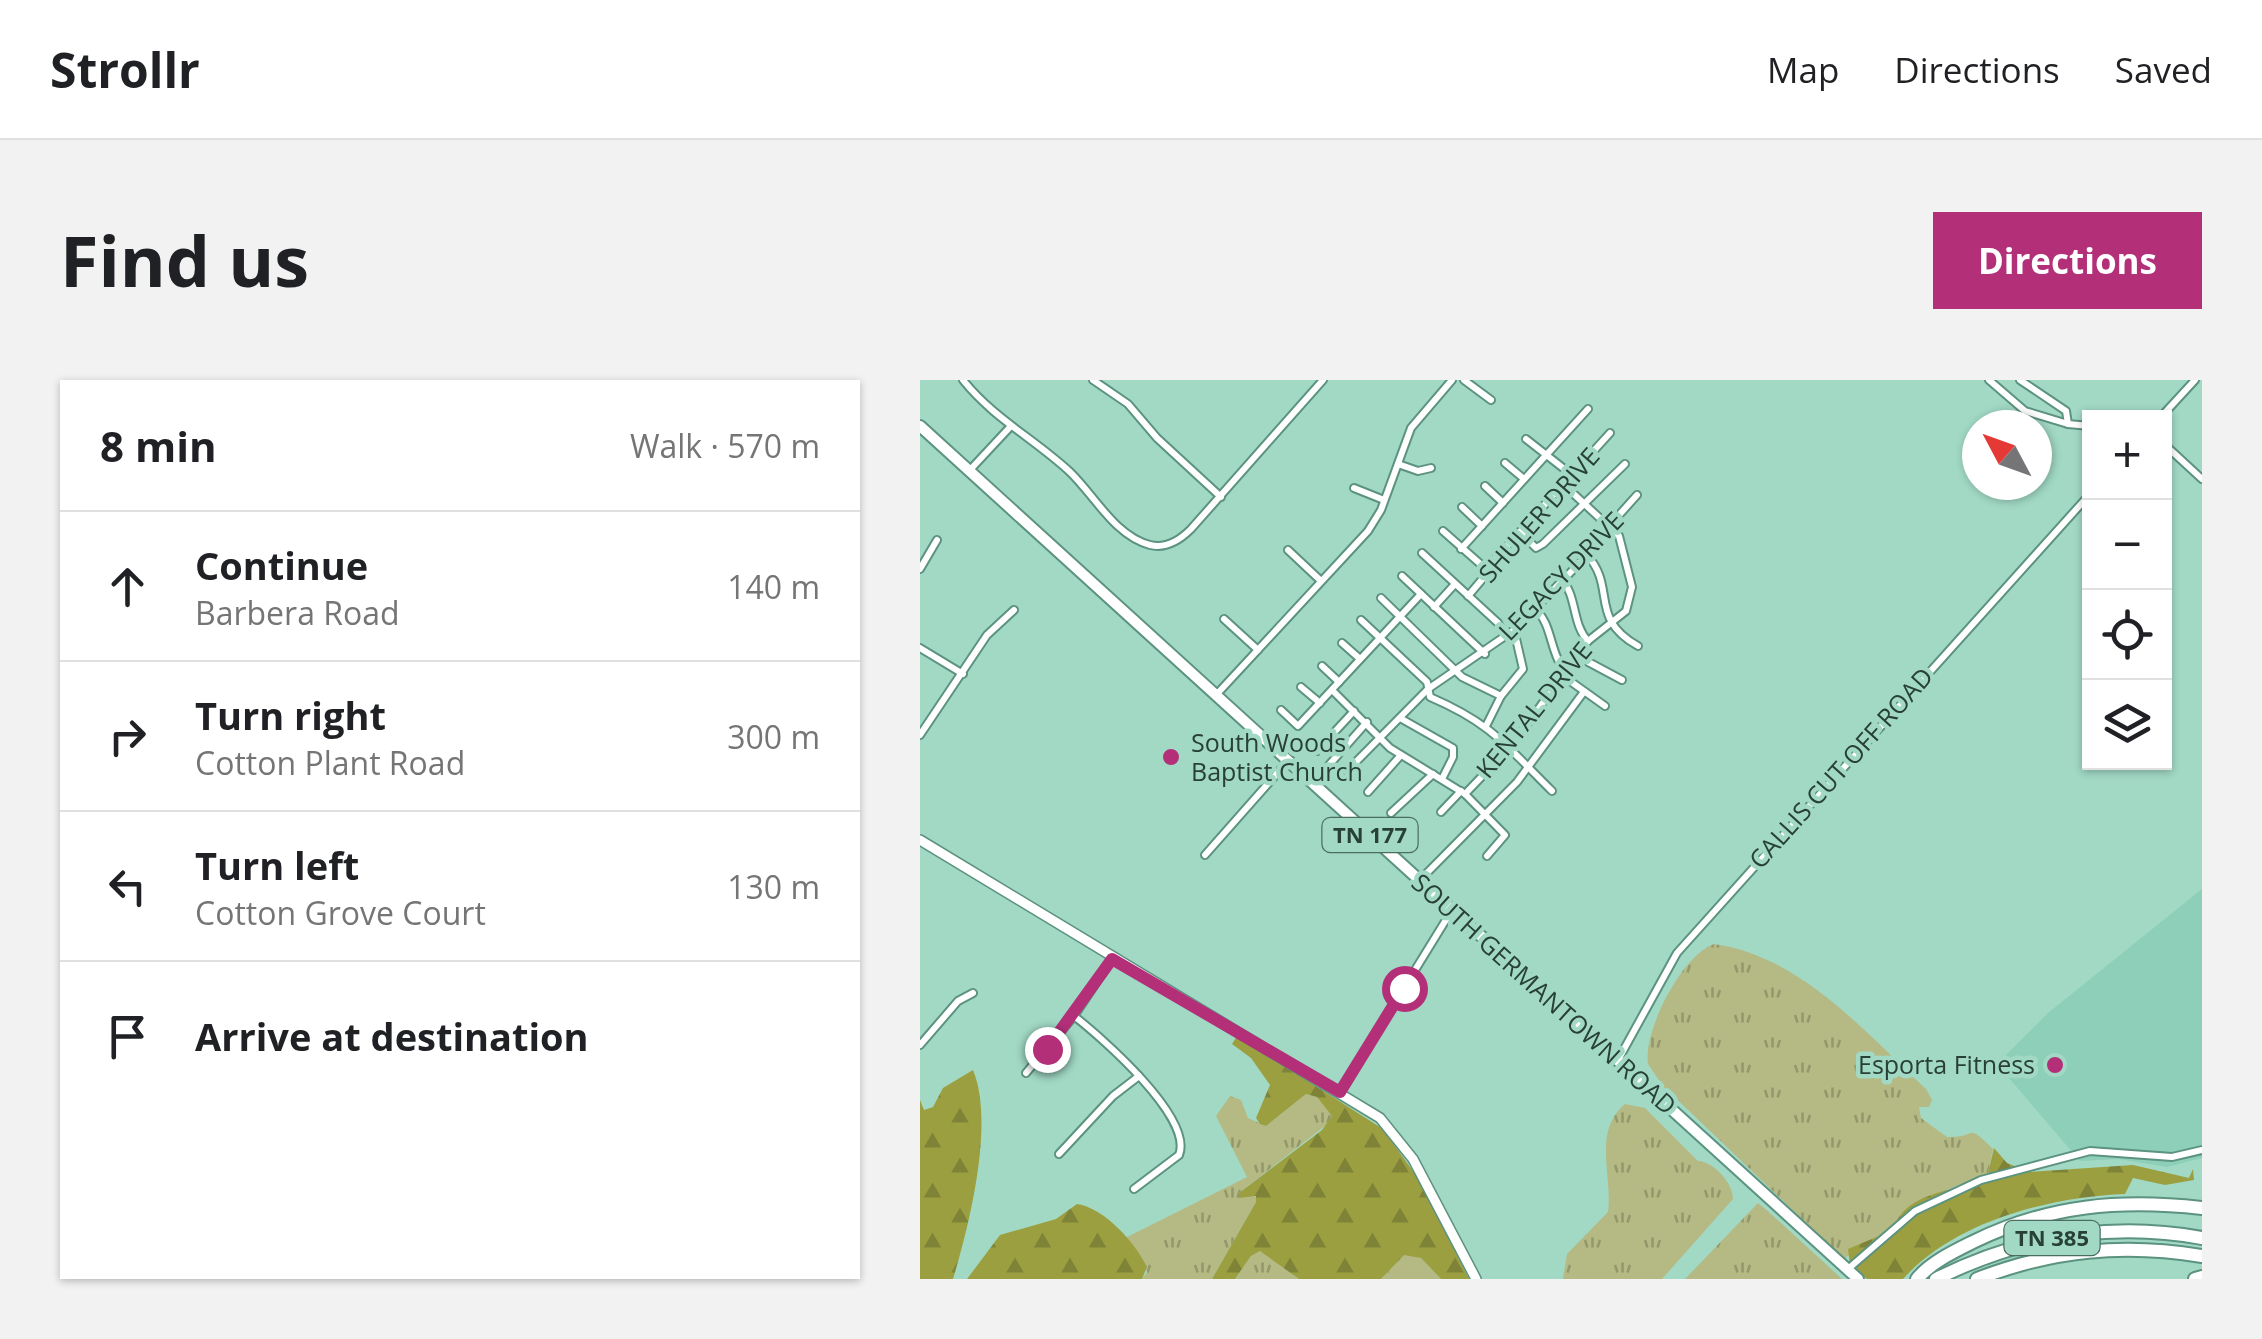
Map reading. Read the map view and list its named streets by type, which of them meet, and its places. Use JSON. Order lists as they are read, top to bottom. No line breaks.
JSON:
{"streets":{"highway":["TN 385"],"main road":["TN 177","SOUTH GERMANTOWN ROAD"],"street":["SHULER DRIVE","LEGACY DRIVE","KENTAL DRIVE","CALLIS CUT OFF ROAD"]},"crossings":[["SHULER DRIVE","KENTAL DRIVE"],["LEGACY DRIVE","KENTAL DRIVE"],["CALLIS CUT OFF ROAD","SOUTH GERMANTOWN ROAD"]],"places":["South Woods Baptist Church","Esporta Fitness"],"north":"top left","page":{"header":"Strollr","nav":["Map","Directions","Saved"],"title":"Find us","buttons":"Directions","heading":["8 min","Walk · 570 m"],"map_buttons":["+","−"],"list":[["Continue","Barbera Road","140 m"],["Turn right","Cotton Plant Road","300 m"],["Turn left","Cotton Grove Court","130 m"],"Arrive at destination"]}}
